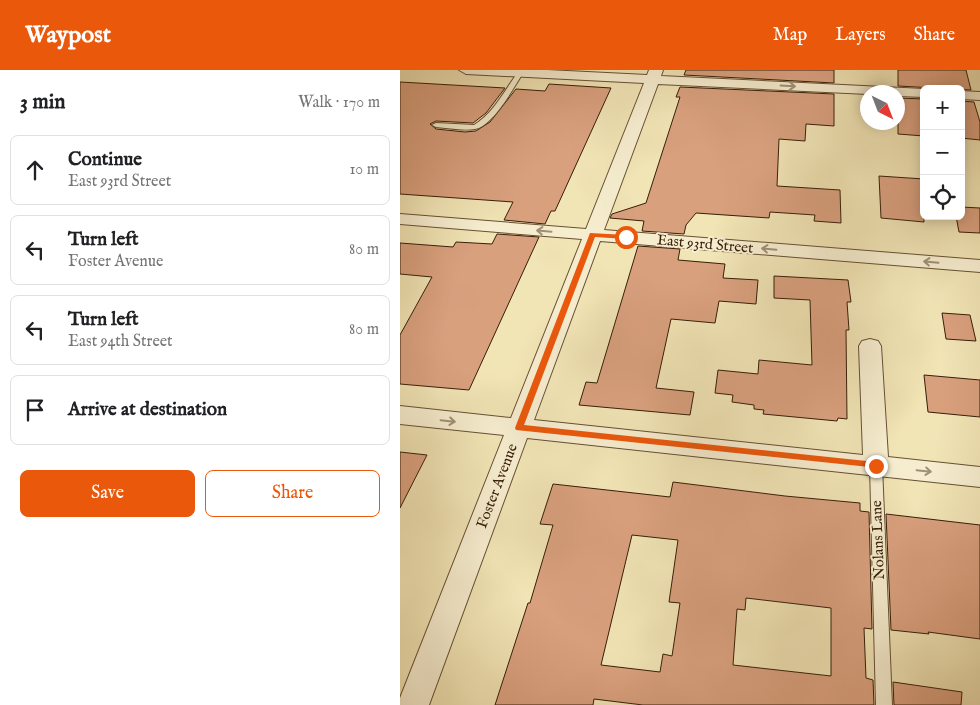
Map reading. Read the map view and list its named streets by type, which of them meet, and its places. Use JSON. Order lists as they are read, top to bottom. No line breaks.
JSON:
{"streets":{"street":["East 93rd Street","Foster Avenue","Nolans Lane"]},"crossings":[["East 93rd Street","Foster Avenue"]],"north":"bottom right","page":{"header":"Waypost","nav":["Map","Layers","Share"],"heading":["3 min","Walk · 170 m"],"map_buttons":["+","−"],"list":[["Continue","East 93rd Street","10 m"],["Turn left","Foster Avenue","80 m"],["Turn left","East 94th Street","80 m"],"Arrive at destination"],"buttons":["Save","Share"]}}
